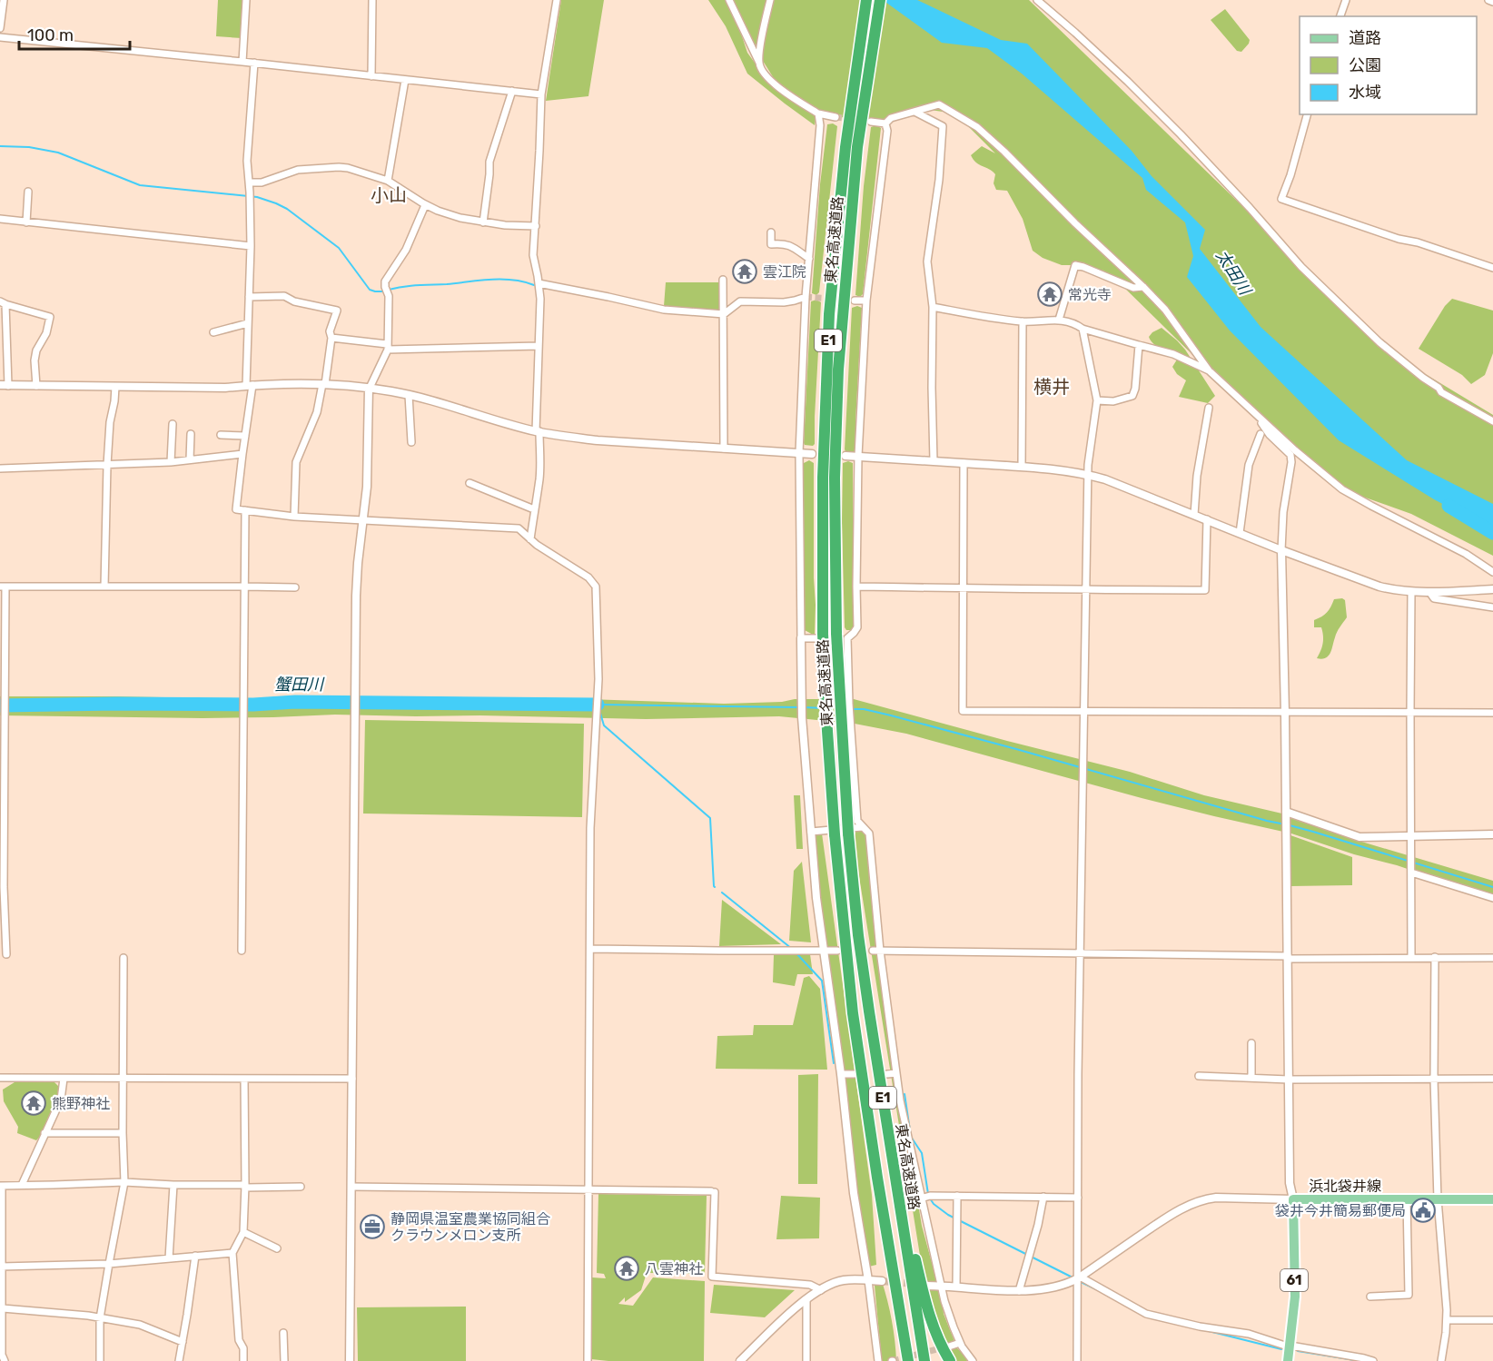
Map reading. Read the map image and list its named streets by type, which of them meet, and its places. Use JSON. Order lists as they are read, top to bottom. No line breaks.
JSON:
{"streets":{"highway":["東名高速道路","E1"],"main road":["浜北袋井線","61"]},"districts":["小山","横井"],"water":["太田川","蟹田川"],"places":{"temple":["雲江院","常光寺","熊野神社","八雲神社"],"public building":["袋井今井簡易郵便局"],"office":["静岡県温室農業協同組合 クラウンメロン支所"]},"legend":["道路","公園","水域"],"scale_bar":"100 m"}
